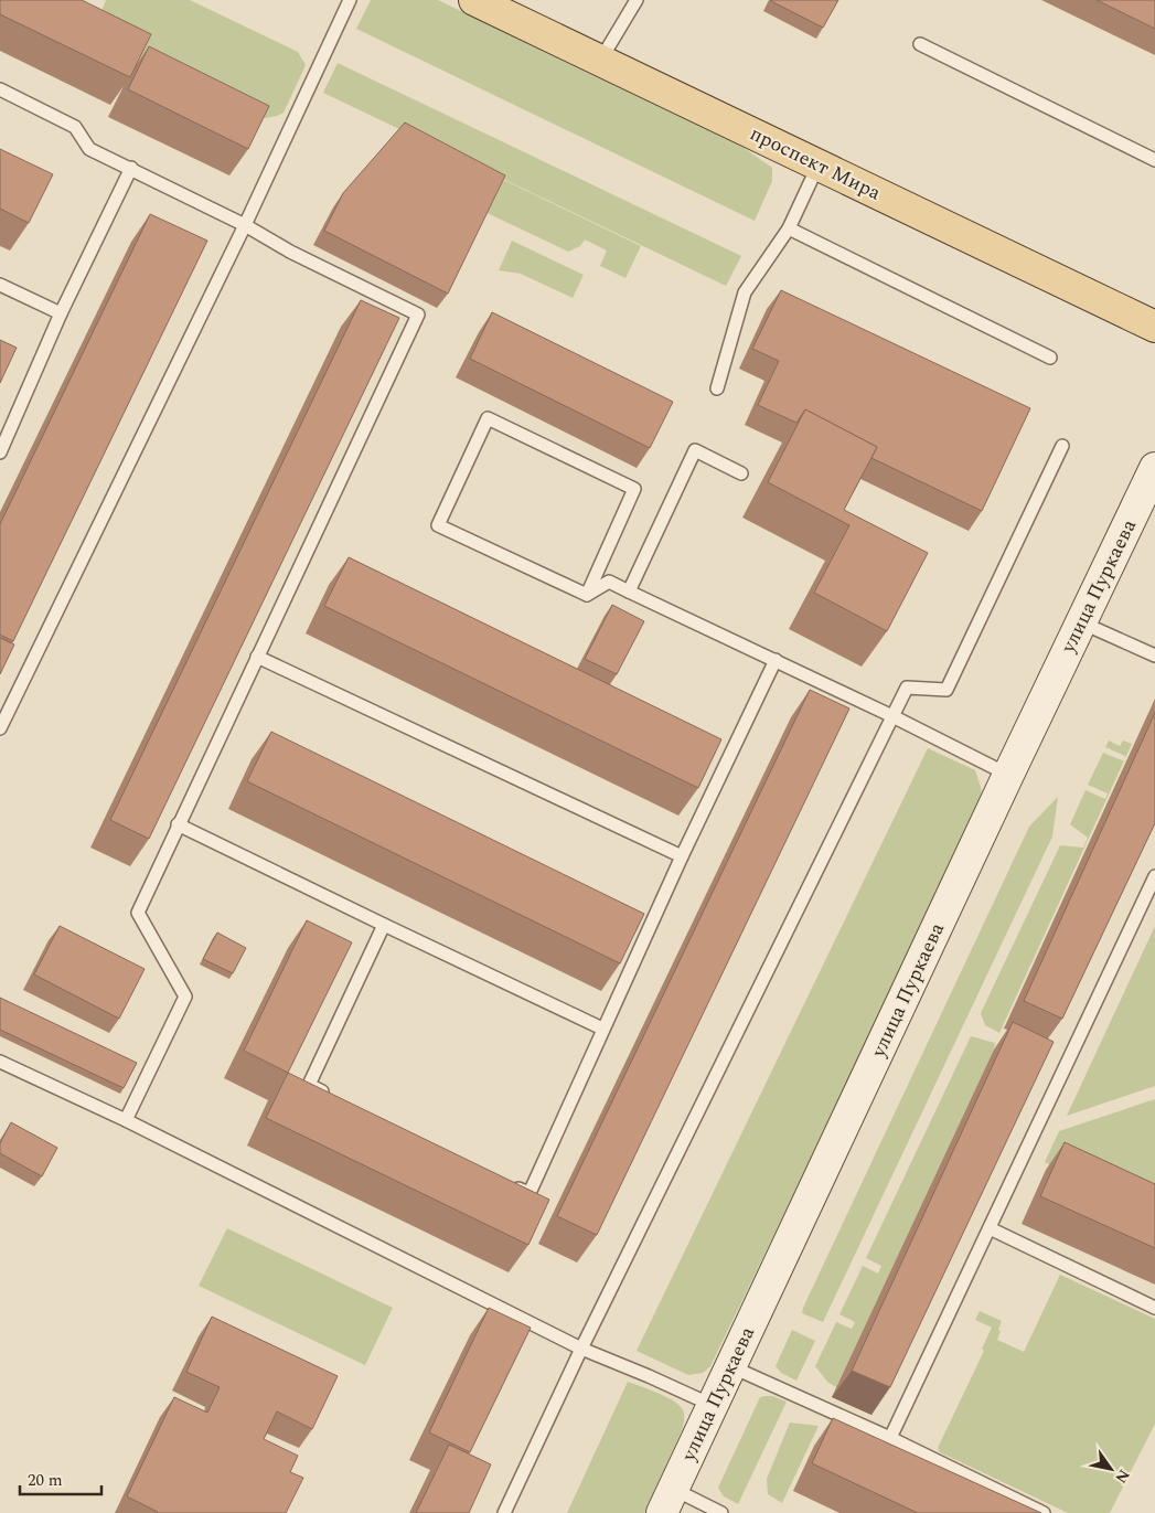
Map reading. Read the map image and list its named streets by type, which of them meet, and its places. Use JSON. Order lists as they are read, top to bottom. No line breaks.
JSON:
{"streets":{"main road":["проспект Мира","улица Пуркаева"]},"scale_bar":"20 m","north":"bottom right"}
